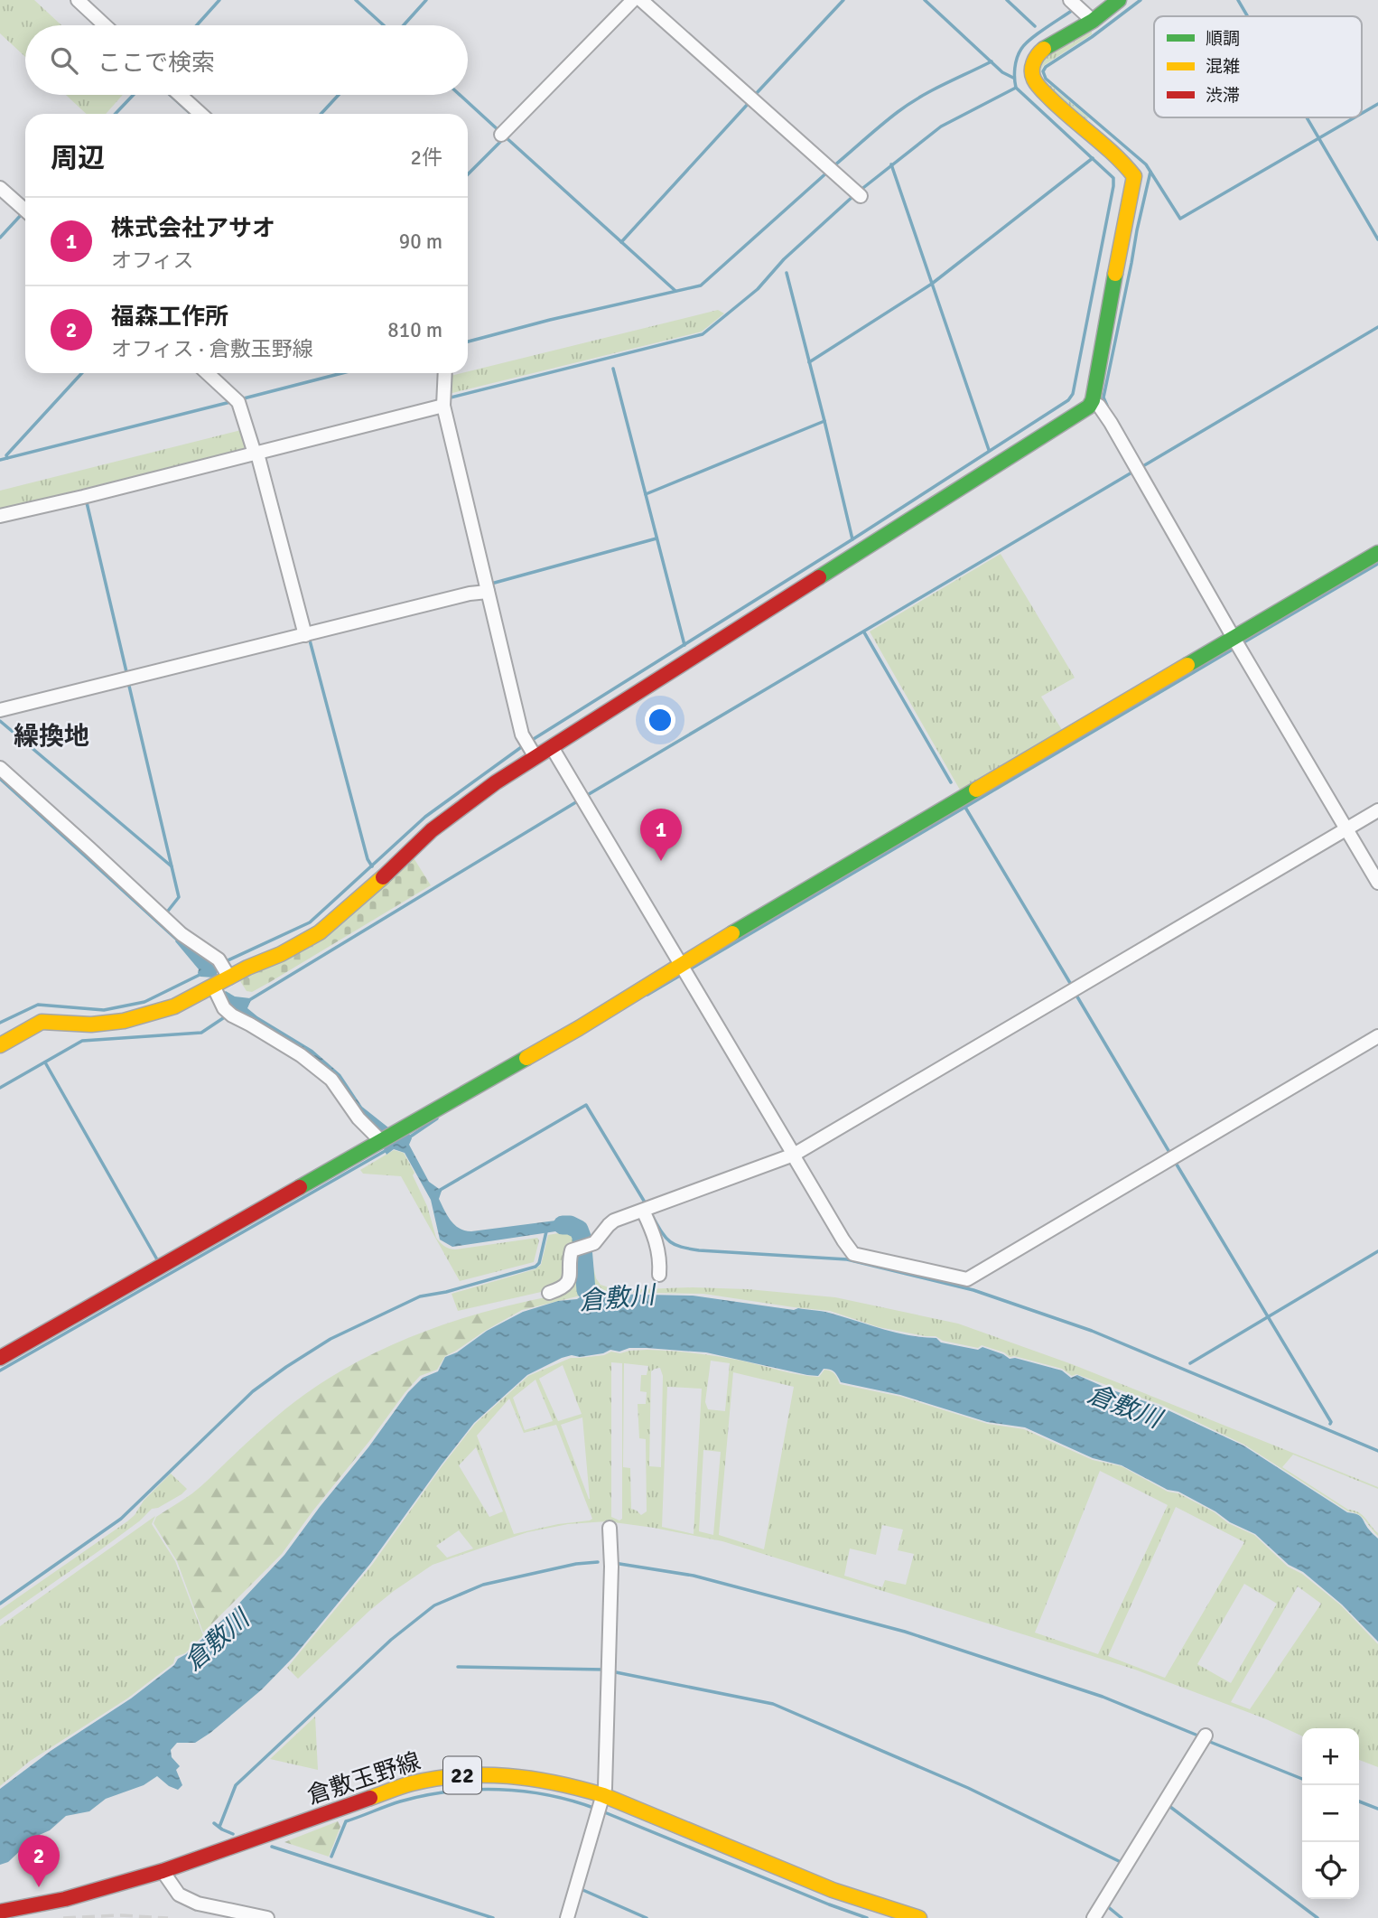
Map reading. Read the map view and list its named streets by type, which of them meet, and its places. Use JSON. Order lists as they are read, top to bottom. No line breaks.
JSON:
{"streets":{"street":["22","倉敷玉野線"]},"districts":["繰換地"],"water":["倉敷川"],"legend":["順調","混雑","渋滞"],"page":{"search":"ここで検索","heading":["周辺","2件"],"list":[{"mark":"1","name":"株式会社アサオ","note":"オフィス","value":"90 m"},{"mark":"2","name":"福森工作所","note":"オフィス · 倉敷玉野線","value":"810 m"}],"pins":["1","2"],"map_buttons":["+","−"]}}
